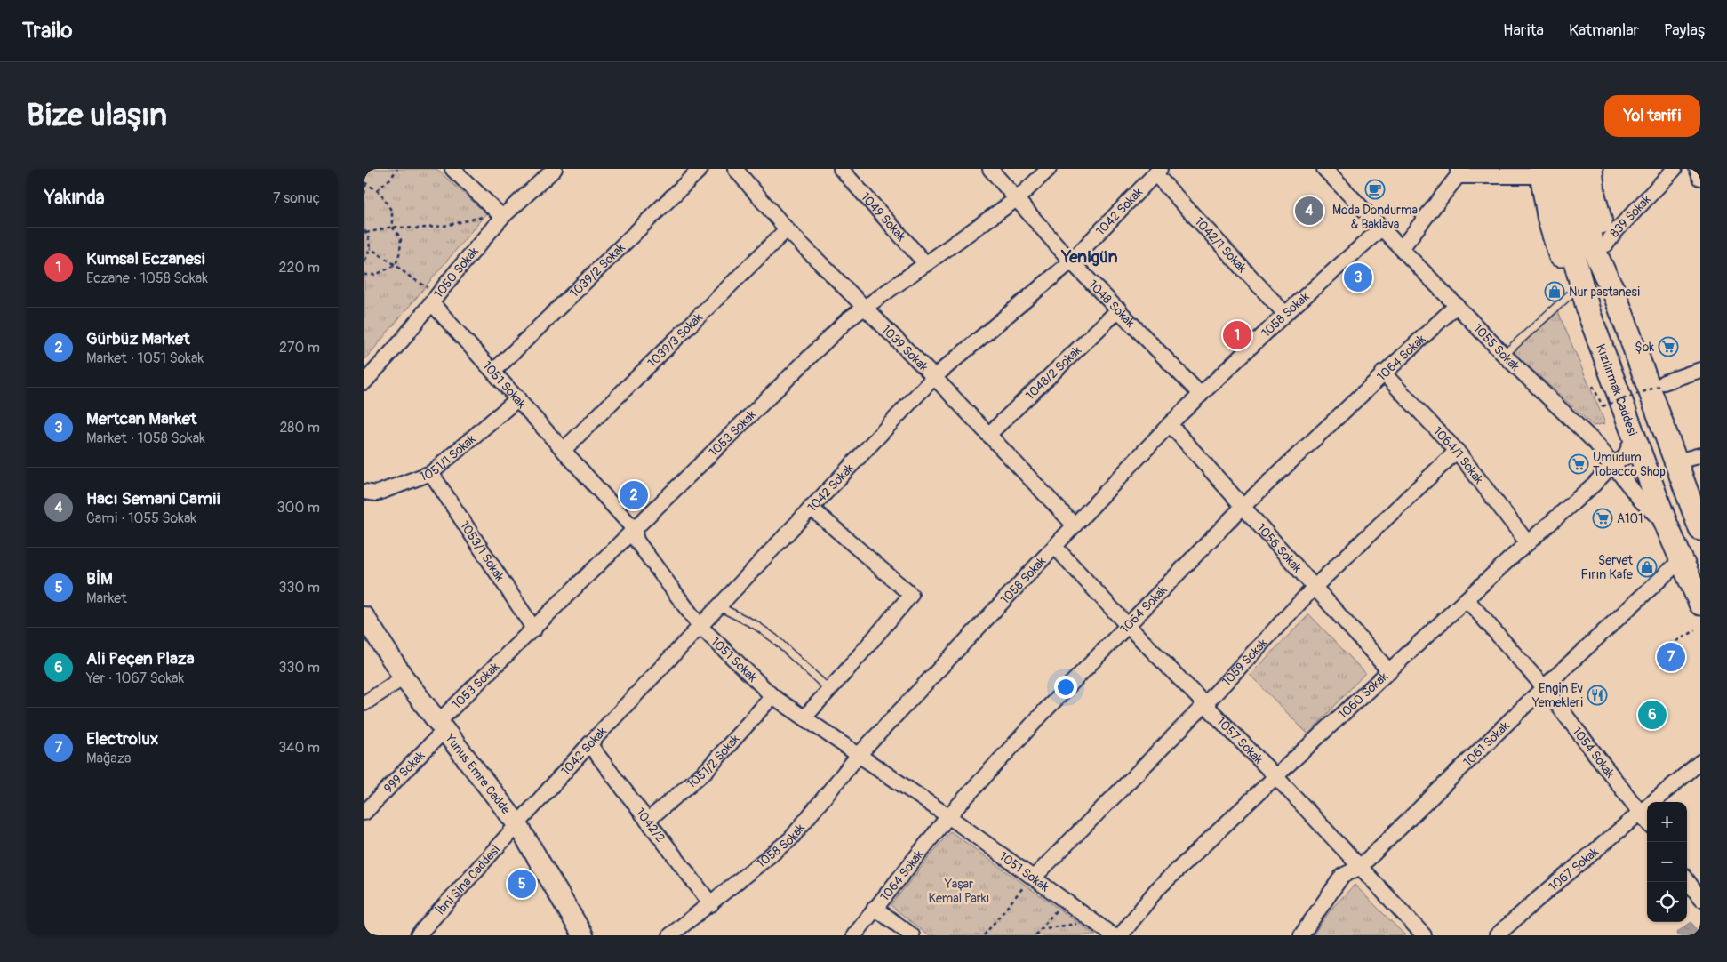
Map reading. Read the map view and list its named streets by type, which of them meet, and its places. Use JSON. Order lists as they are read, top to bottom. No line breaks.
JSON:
{"streets":{"main road":["Kızılırmak Caddesi"],"street":["1042 Sokak","839 Sokak","1049 Sokak","1042/1 Sokak","1039/2 Sokak","1050 Sokak","1048 Sokak","1058 Sokak","1039/3 Sokak","1055 Sokak","1039 Sokak","1064 Sokak","1048/2 Sokak","1051 Sokak","1053 Sokak","1064/1 Sokak","1051/1 Sokak","1056 Sokak","1053/1 Sokak","1059 Sokak","1060 Sokak","1057 Sokak","1061 Sokak","1054 Sokak","1051/2 Sokak","999 Sokak","Yunus Emre Cadde","1042/2","1067 Sokak","İbni Sina Caddesi"]},"crossings":[["1042 Sokak","1042/1 Sokak"],["1042 Sokak","1048 Sokak"],["1042 Sokak","1039 Sokak"],["1042 Sokak","1051 Sokak"],["1042 Sokak","Yunus Emre Cadde"],["1042 Sokak","1042/2"],["1042 Sokak","İbni Sina Caddesi"],["1049 Sokak","1053 Sokak"],["1042/1 Sokak","1058 Sokak"],["1039/2 Sokak","1051 Sokak"],["1050 Sokak","1051 Sokak"],["1048 Sokak","1058 Sokak"],["1048 Sokak","1048/2 Sokak"],["1048 Sokak","1053 Sokak"],["1058 Sokak","1055 Sokak"],["1058 Sokak","1039 Sokak"],["1058 Sokak","1051 Sokak"],["1058 Sokak","1056 Sokak"],["1058 Sokak","1057 Sokak"],["1058 Sokak","1042/2"],["1039/3 Sokak","1039 Sokak"],["1039/3 Sokak","1051 Sokak"],["1055 Sokak","1064 Sokak"],["1055 Sokak","Kızılırmak Caddesi"],["1055 Sokak","1060 Sokak"],["1039 Sokak","1048/2 Sokak"],["1039 Sokak","1053 Sokak"],["1064 Sokak","1051 Sokak"],["1064 Sokak","1064/1 Sokak"],["1064 Sokak","1056 Sokak"],["1064 Sokak","1057 Sokak"],["1051 Sokak","1053 Sokak"],["1051 Sokak","1051/1 Sokak"],["1051 Sokak","1059 Sokak"],["1051 Sokak","1051/2 Sokak"],["Kızılırmak Caddesi","1060 Sokak"],["Kızılırmak Caddesi","1061 Sokak"],["1053 Sokak","1053/1 Sokak"],["1053 Sokak","999 Sokak"],["1053 Sokak","Yunus Emre Cadde"],["1064/1 Sokak","1059 Sokak"],["1064/1 Sokak","1060 Sokak"],["1051/1 Sokak","1053/1 Sokak"],["1056 Sokak","1059 Sokak"],["1056 Sokak","1060 Sokak"],["1059 Sokak","1057 Sokak"],["1060 Sokak","1057 Sokak"],["1060 Sokak","1054 Sokak"],["1057 Sokak","1061 Sokak"],["1061 Sokak","1054 Sokak"],["1054 Sokak","1067 Sokak"],["1051/2 Sokak","1042/2"],["999 Sokak","Yunus Emre Cadde"],["Yunus Emre Cadde","İbni Sina Caddesi"]],"districts":["Yenigün"],"parks":["Yaşar Kemal Parkı"],"places":{"cafe":["Moda Dondurma & Baklava"],"shop":["Nur pastanesi","Servet Fırın Kafe"],"supermarket":["Şok","Umudum Tobacco Shop","A101"],"restaurant":["Engin Ev Yemekleri"]},"page":{"header":"Trailo","nav":["Harita","Katmanlar","Paylaş"],"buttons":"Yol tarifi","title":"Bize ulaşın","heading":["Yakında","7 sonuç"],"pins":["4","3","1","2","7","6","5"],"list":[{"mark":"1","name":"Kumsal Eczanesi","note":"Eczane · 1058 Sokak","value":"220 m"},{"mark":"2","name":"Gürbüz Market","note":"Market · 1051 Sokak","value":"270 m"},{"mark":"3","name":"Mertcan Market","note":"Market · 1058 Sokak","value":"280 m"},{"mark":"4","name":"Hacı Semani Camii","note":"Cami · 1055 Sokak","value":"300 m"},{"mark":"5","name":"BİM","note":"Market","value":"330 m"},{"mark":"6","name":"Ali Peçen Plaza","note":"Yer · 1067 Sokak","value":"330 m"},{"mark":"7","name":"Electrolux","note":"Mağaza","value":"340 m"}],"map_buttons":["+","−"]}}
